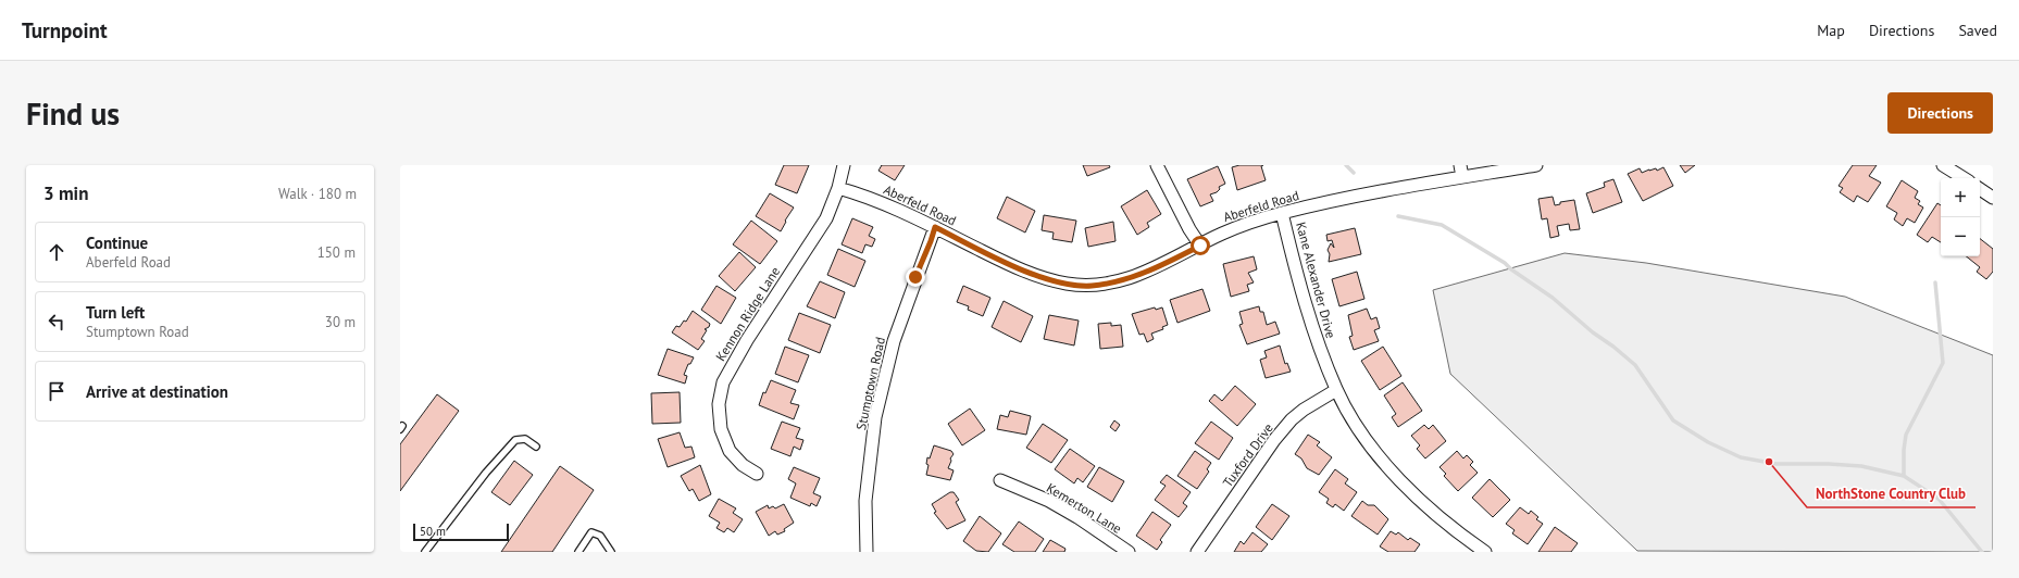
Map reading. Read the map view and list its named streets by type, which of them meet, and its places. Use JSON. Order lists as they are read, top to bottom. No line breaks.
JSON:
{"streets":{"street":["Aberfeld Road","Kane Alexander Drive","Kennon Ridge Lane","Stumptown Road","Tuxford Drive","Kemerton Lane"]},"crossings":[["Aberfeld Road","Kane Alexander Drive"],["Aberfeld Road","Kennon Ridge Lane"],["Aberfeld Road","Stumptown Road"],["Kane Alexander Drive","Tuxford Drive"]],"places":["NorthStone Country Club"],"scale_bar":"50 m","page":{"header":"Turnpoint","nav":["Map","Directions","Saved"],"buttons":"Directions","title":"Find us","heading":["3 min","Walk · 180 m"],"map_buttons":["+","−"],"list":[["Continue","Aberfeld Road","150 m"],["Turn left","Stumptown Road","30 m"],"Arrive at destination"],"scale":"50 m"}}
